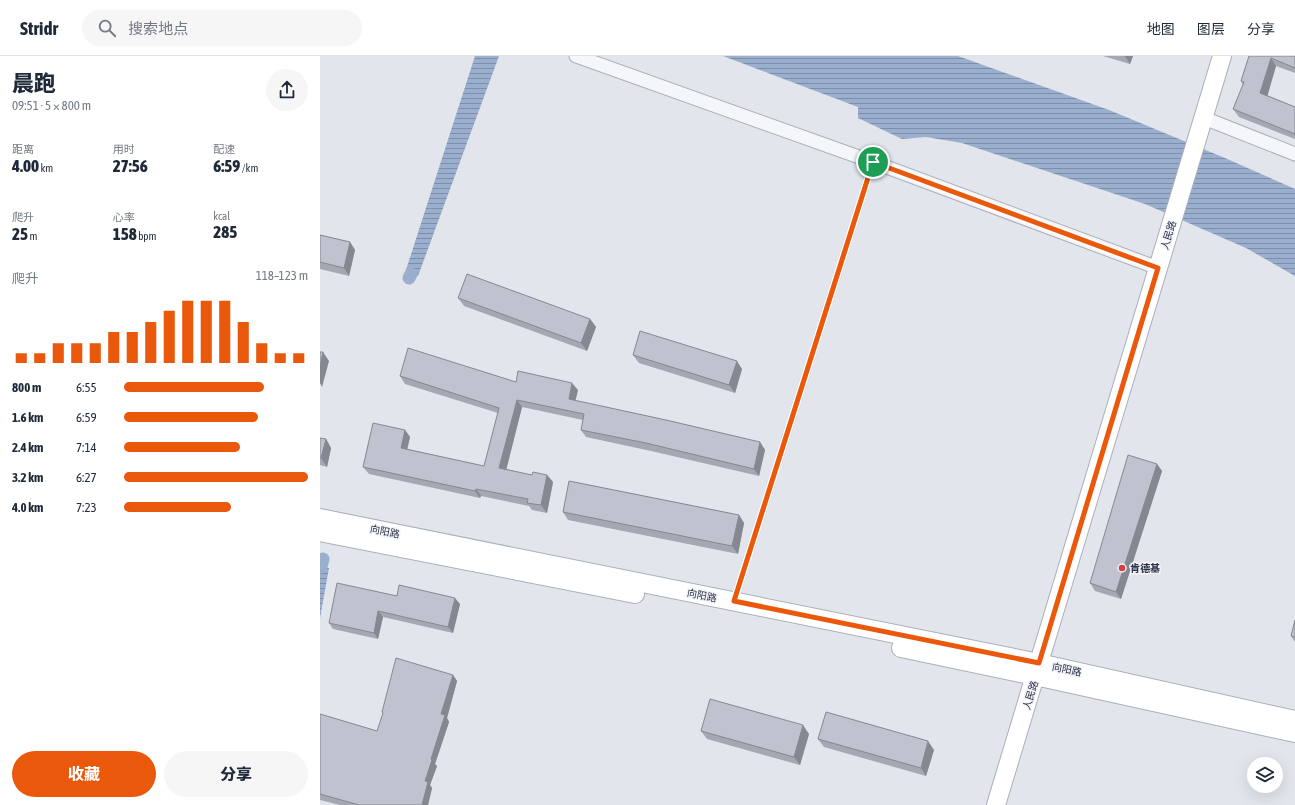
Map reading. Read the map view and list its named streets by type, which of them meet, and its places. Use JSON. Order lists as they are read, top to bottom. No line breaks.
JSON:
{"streets":{"street":["人民路","向阳路"]},"crossings":[["人民路","向阳路"]],"places":["肯德基"],"page":{"header":"Stridr","search":"搜索地点","nav":["地图","图层","分享"],"heading":["晨跑","09:51 · 5 × 800 m"],"stats":[["距离","4.00 km"],["用时","27:56"],["配速","6:59 /km"],["爬升","25 m"],["心率","158 bpm"],["kcal","285"]],"chart":["爬升","118–123 m"],"list":[{"name":"800 m","note":"6:55"},{"name":"1.6 km","note":"6:59"},{"name":"2.4 km","note":"7:14"},{"name":"3.2 km","note":"6:27"},{"name":"4.0 km","note":"7:23"}],"buttons":["收藏","分享"]}}
